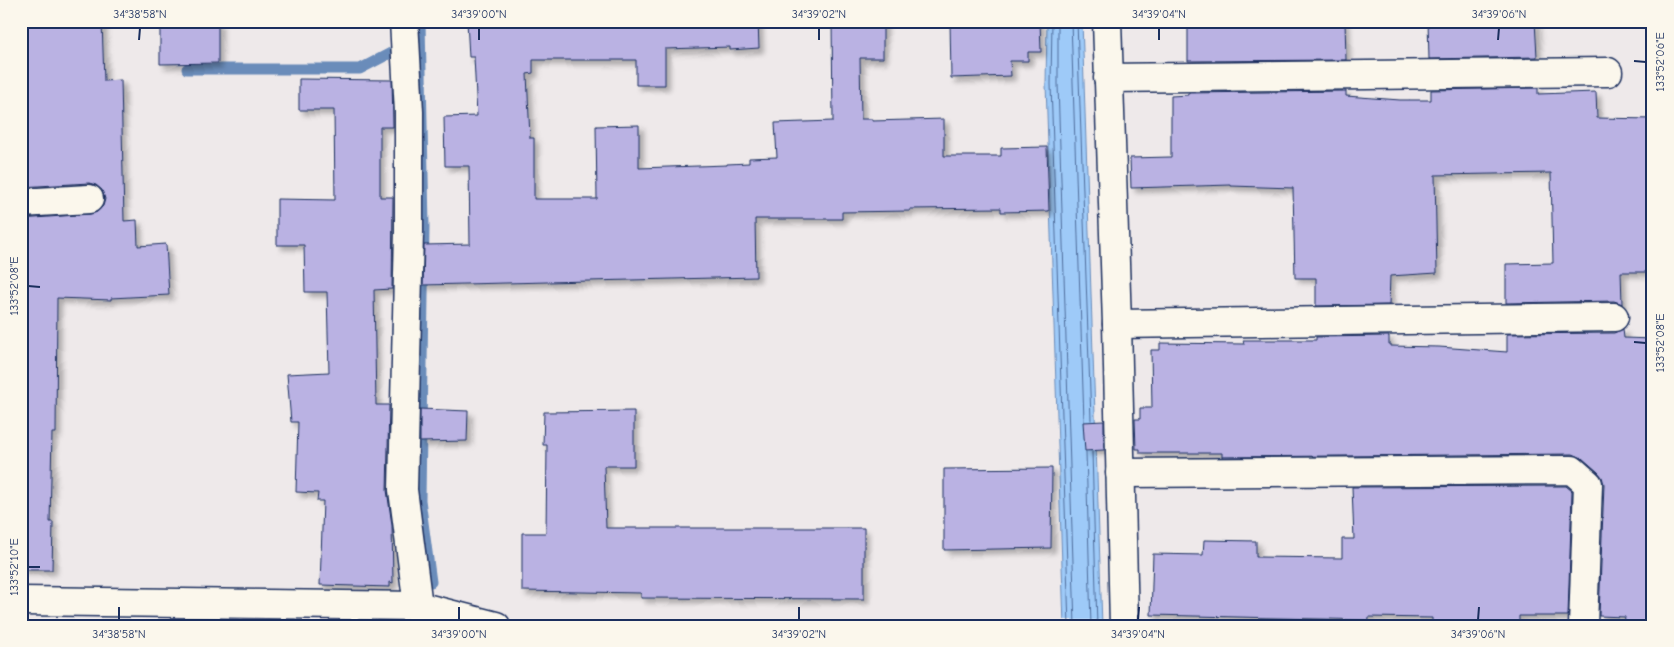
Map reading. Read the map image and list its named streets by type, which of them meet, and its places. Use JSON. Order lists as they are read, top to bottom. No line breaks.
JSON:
{"coordinates":["34°38'58\"N","34°39'00\"N","34°39'02\"N","34°39'04\"N","34°39'06\"N","133°52'06\"E","133°52'08\"E","133°52'10\"E"]}
